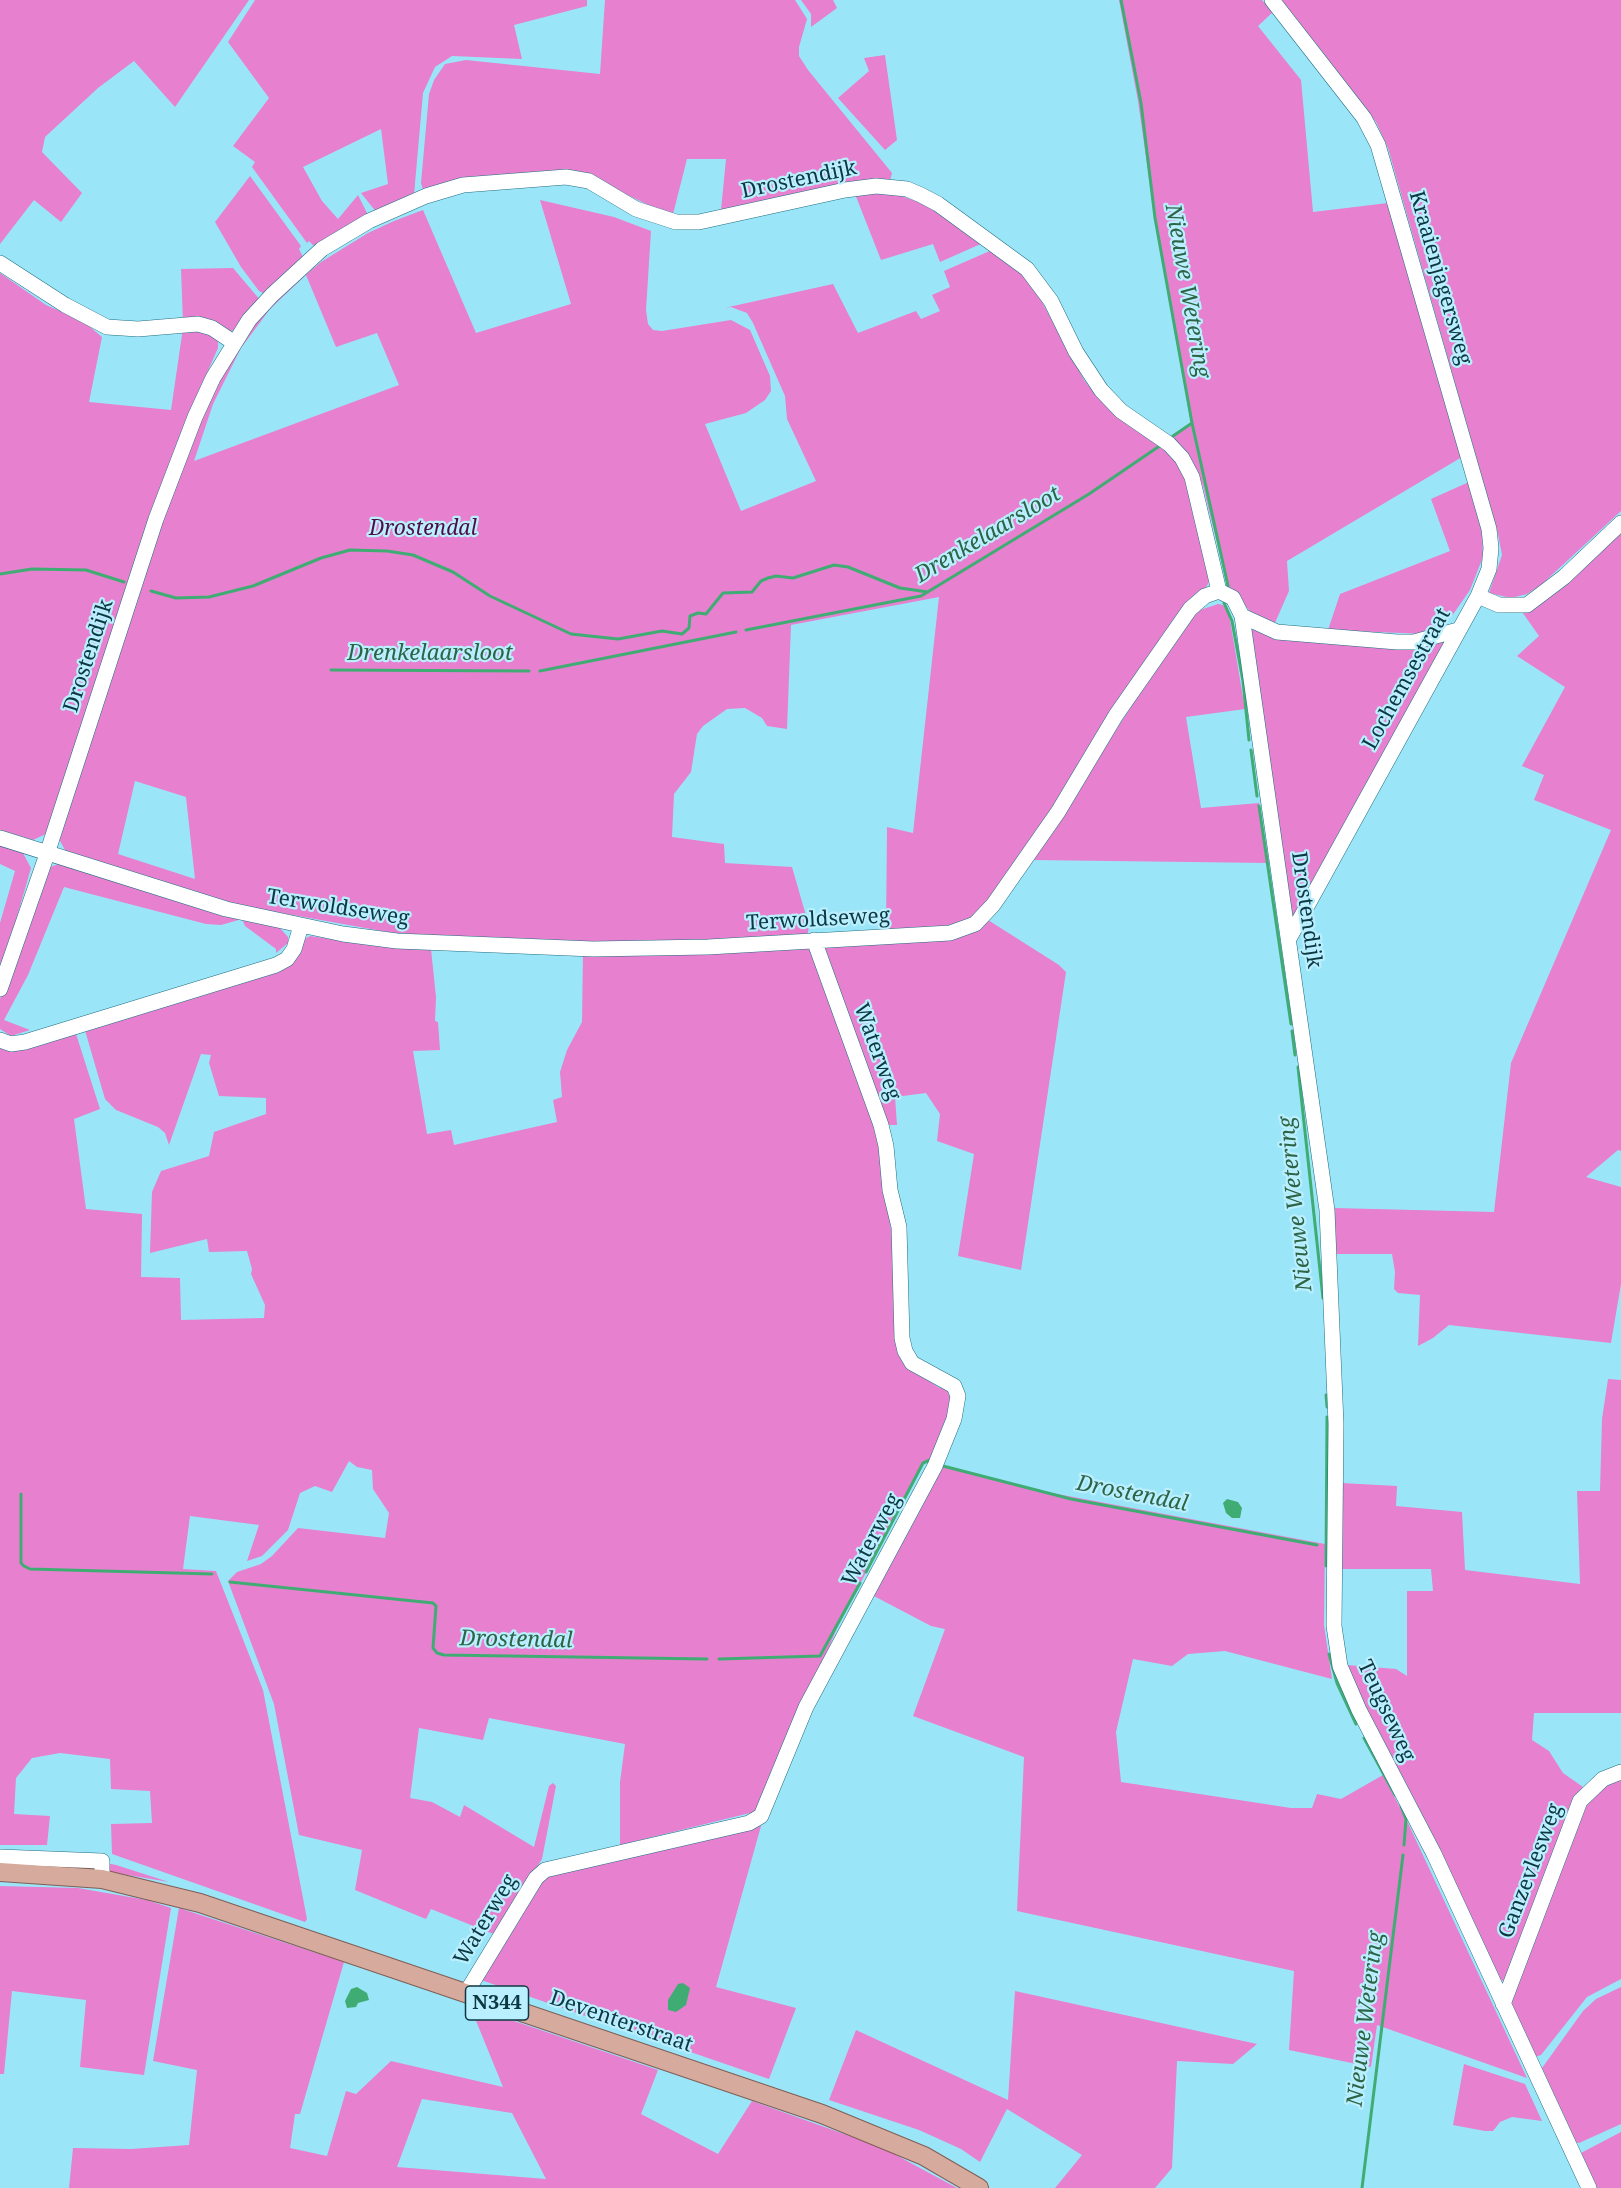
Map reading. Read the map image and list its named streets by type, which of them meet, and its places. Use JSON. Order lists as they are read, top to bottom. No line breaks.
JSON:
{"streets":{"main road":["N344","Deventerstraat"],"street":["Drostendijk","Kraaienjagersweg","Lochemsestraat","Terwoldseweg","Waterweg","Teugseweg","Ganzevlesweg"]},"crossings":[["Drostendijk","Lochemsestraat"],["Drostendijk","Terwoldseweg"],["Drostendijk","Teugseweg"],["Kraaienjagersweg","Lochemsestraat"],["Terwoldseweg","Waterweg"],["Waterweg","Deventerstraat"],["Teugseweg","Ganzevlesweg"]],"water":["Nieuwe Wetering","Drenkelaarsloot","Drostendal"],"parks":["Drostendal"]}
